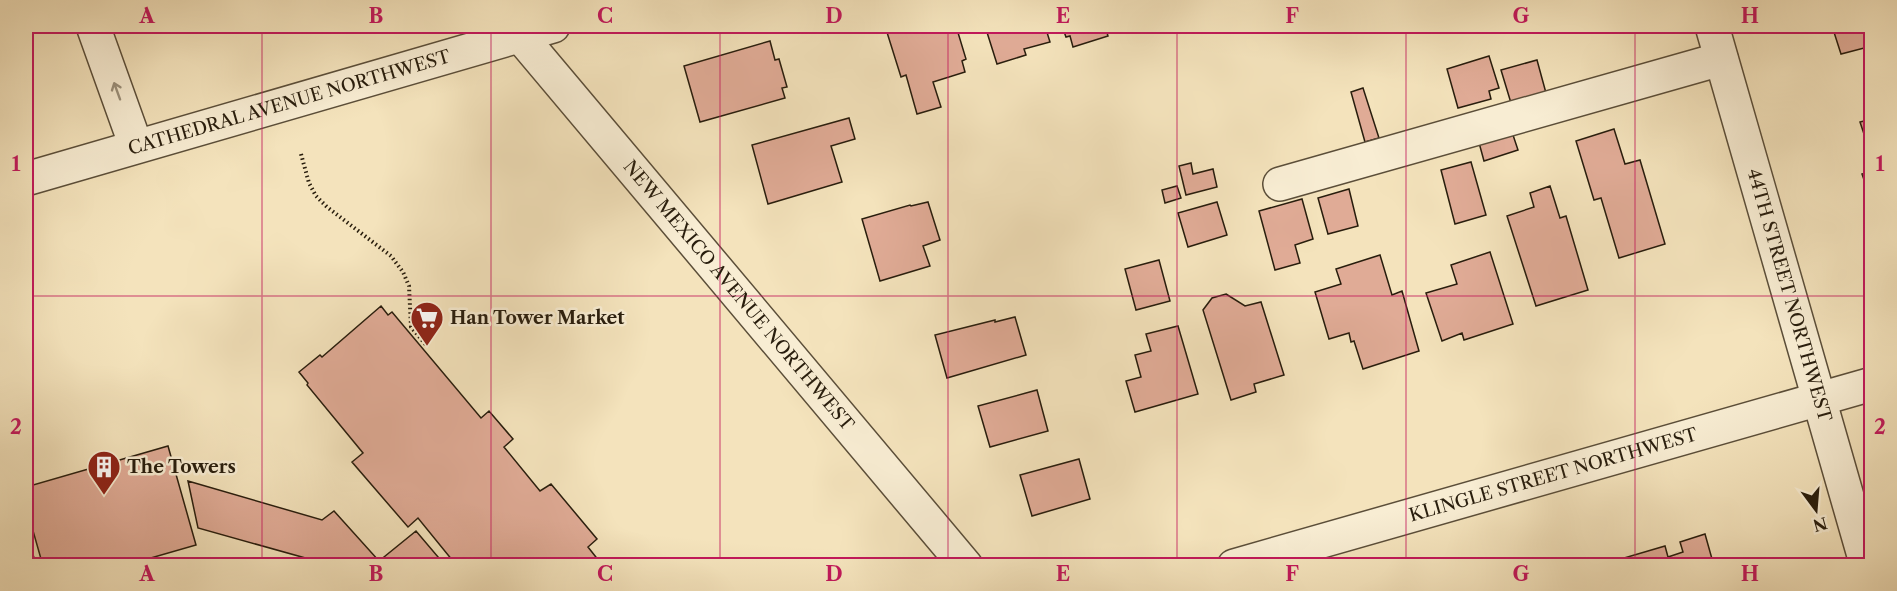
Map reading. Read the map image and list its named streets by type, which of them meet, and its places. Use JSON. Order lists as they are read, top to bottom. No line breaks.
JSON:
{"streets":{"street":["CATHEDRAL AVENUE NORTHWEST","NEW MEXICO AVENUE NORTHWEST","44TH STREET NORTHWEST","KLINGLE STREET NORTHWEST"]},"crossings":[["CATHEDRAL AVENUE NORTHWEST","NEW MEXICO AVENUE NORTHWEST"],["44TH STREET NORTHWEST","KLINGLE STREET NORTHWEST"]],"places":{"supermarket":["Han Tower Market"],"building":["The Towers"]},"north":"bottom","grid":{"columns":["A","B","C","D","E","F","G","H"],"rows":["1","2"]}}
